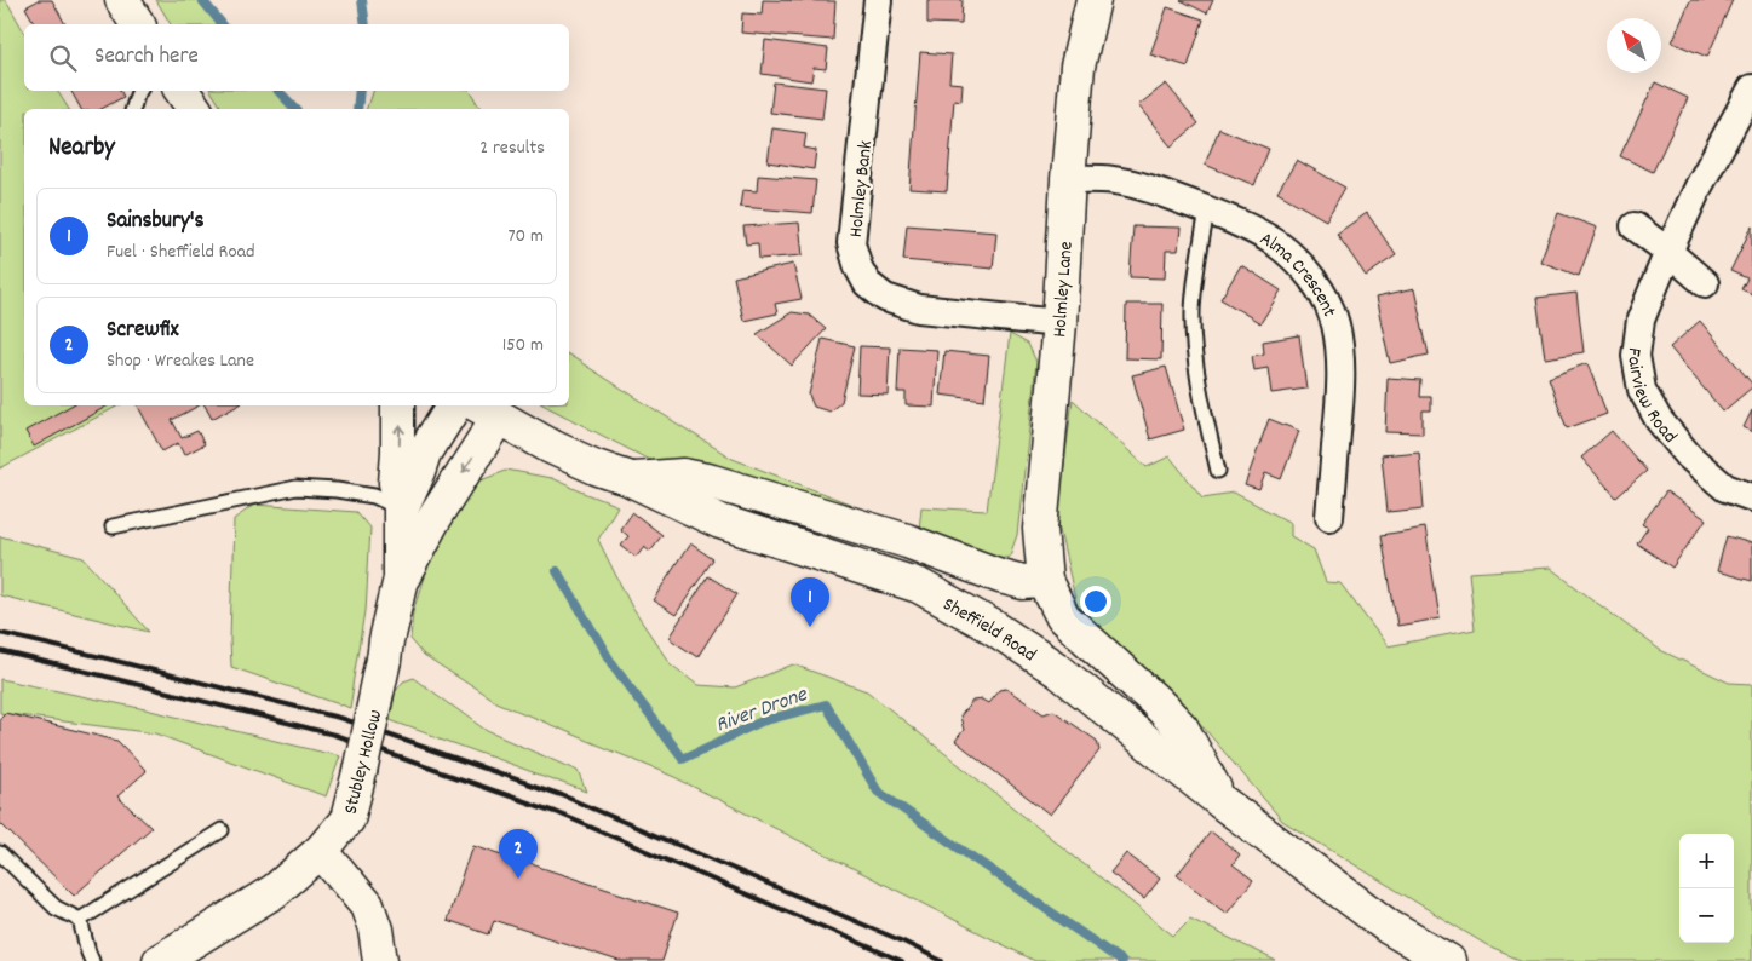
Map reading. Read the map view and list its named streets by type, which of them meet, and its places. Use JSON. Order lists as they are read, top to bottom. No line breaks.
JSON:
{"streets":{"main road":["Holmley Lane","Sheffield Road","Stubley Hollow"],"street":["Holmley Bank","Alma Crescent","Fairview Road"]},"crossings":[["Holmley Bank","Holmley Lane"],["Alma Crescent","Holmley Lane"],["Holmley Lane","Sheffield Road"],["Sheffield Road","Stubley Hollow"]],"water":["River Drone"],"north":"top left","page":{"search":"Search here","heading":["Nearby","2 results"],"list":[{"mark":"1","name":"Sainsbury's","note":"Fuel · Sheffield Road","value":"70 m"},{"mark":"2","name":"Screwfix","note":"Shop · Wreakes Lane","value":"150 m"}],"pins":["1","2"],"map_buttons":["+","−"]}}
